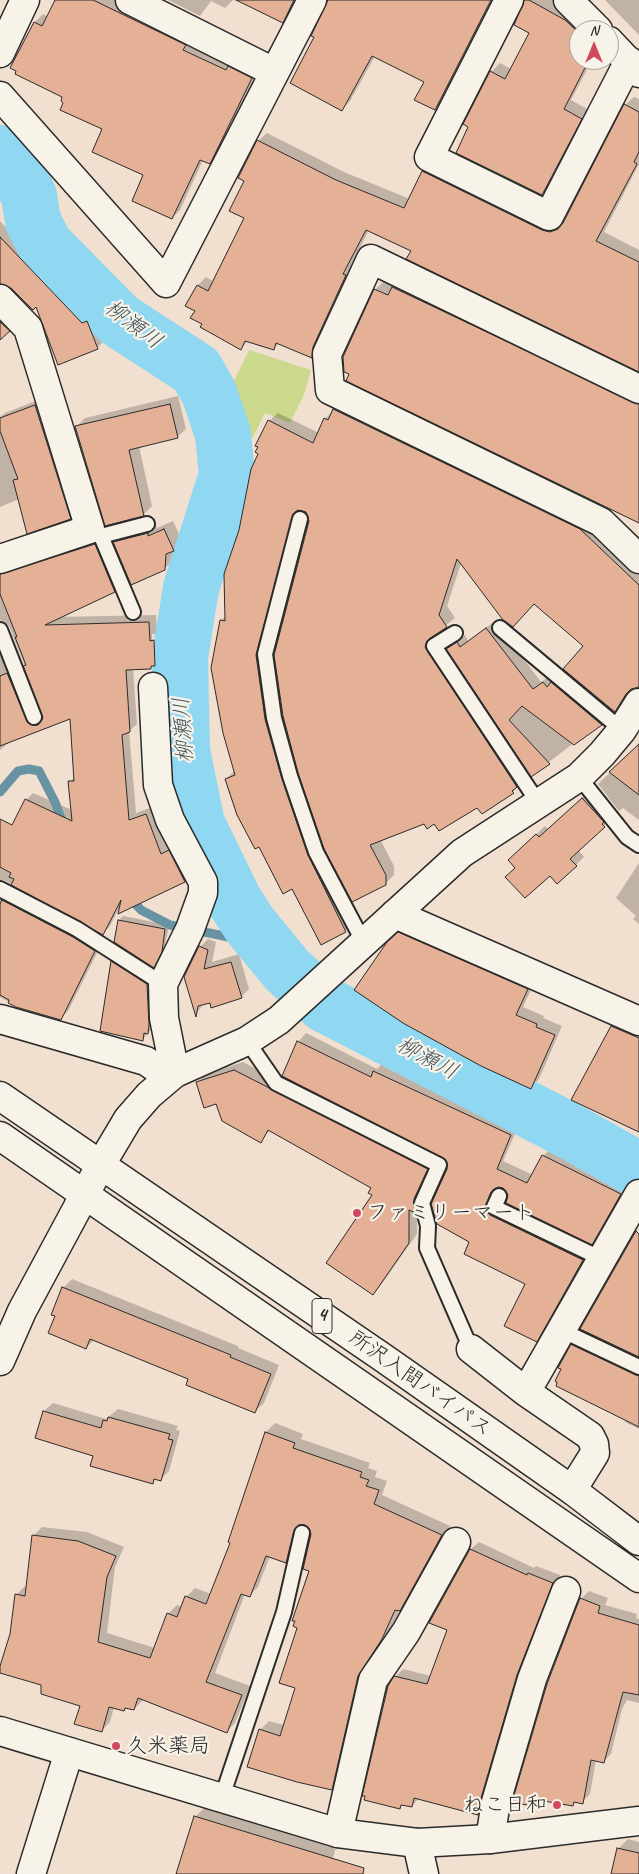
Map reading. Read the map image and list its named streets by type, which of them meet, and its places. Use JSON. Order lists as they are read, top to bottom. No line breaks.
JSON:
{"streets":{"street":["4","所沢入間バイパス"]},"water":["柳瀬川"],"places":["ファミリーマート","久米薬局","ねこ日和"],"north":"top"}
